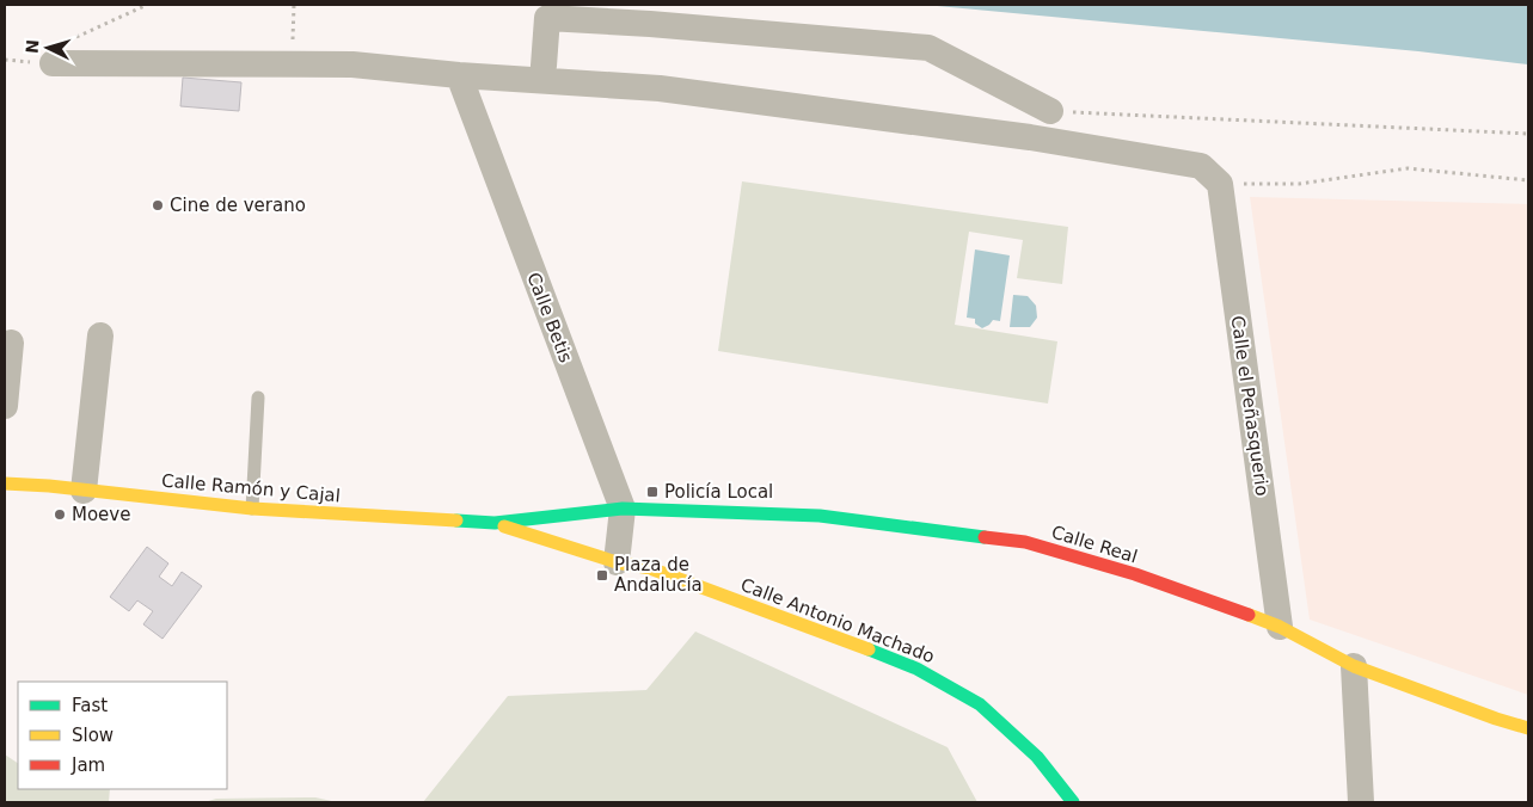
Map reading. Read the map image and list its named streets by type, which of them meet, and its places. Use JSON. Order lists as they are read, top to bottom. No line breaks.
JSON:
{"streets":{"main road":["Calle Ramón y Cajal","Calle Real","Calle Antonio Machado"],"street":["Calle Betis","Calle el Peñasquerio"]},"crossings":[["Calle Betis","Calle Real"],["Calle Betis","Calle Antonio Machado"],["Calle el Peñasquerio","Calle Real"]],"places":{"other":["Cine de verano","Moeve"],"transit":["Policía Local","Plaza de Andalucía"]},"legend":["Fast","Slow","Jam"],"north":"left"}
